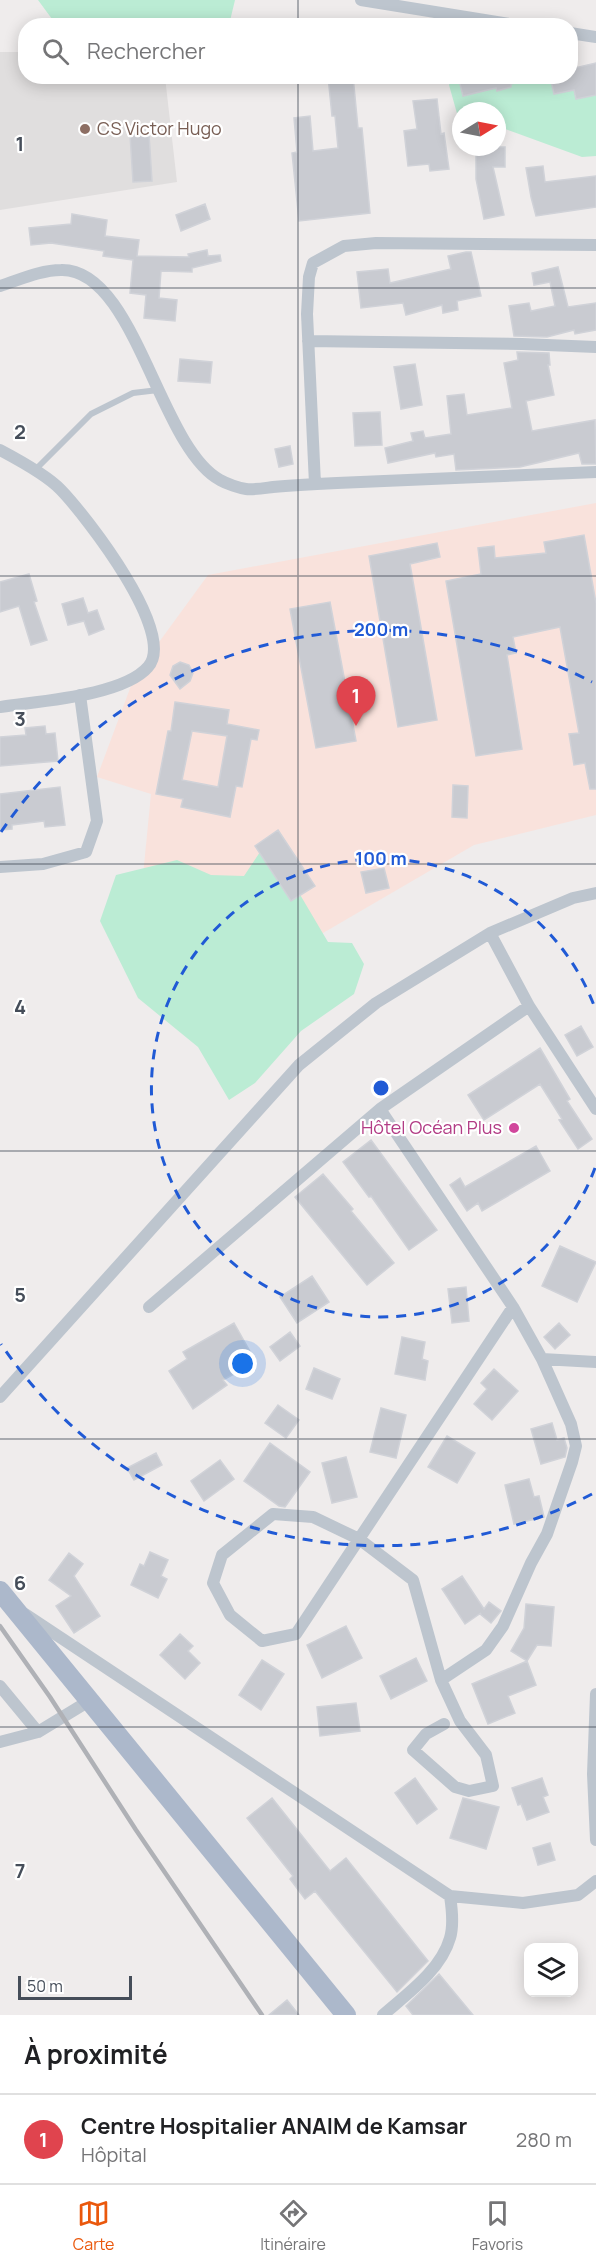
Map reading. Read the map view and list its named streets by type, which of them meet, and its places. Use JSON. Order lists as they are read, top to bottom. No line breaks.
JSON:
{"places":["CS Victor Hugo","Hôtel Océan Plus"],"scale_bar":"50 m","north":"right","page":{"search":"Rechercher","pins":"1","scale":"50 m","heading":"À proximité","list":[{"mark":"1","name":"Centre Hospitalier ANAIM de Kamsar","note":"Hôpital","value":"280 m"}],"nav":["Carte","Itinéraire","Favoris"]},"grid":{"rows":["1","2","3","4","5","6","7"]},"rings":["200 m","100 m"]}
